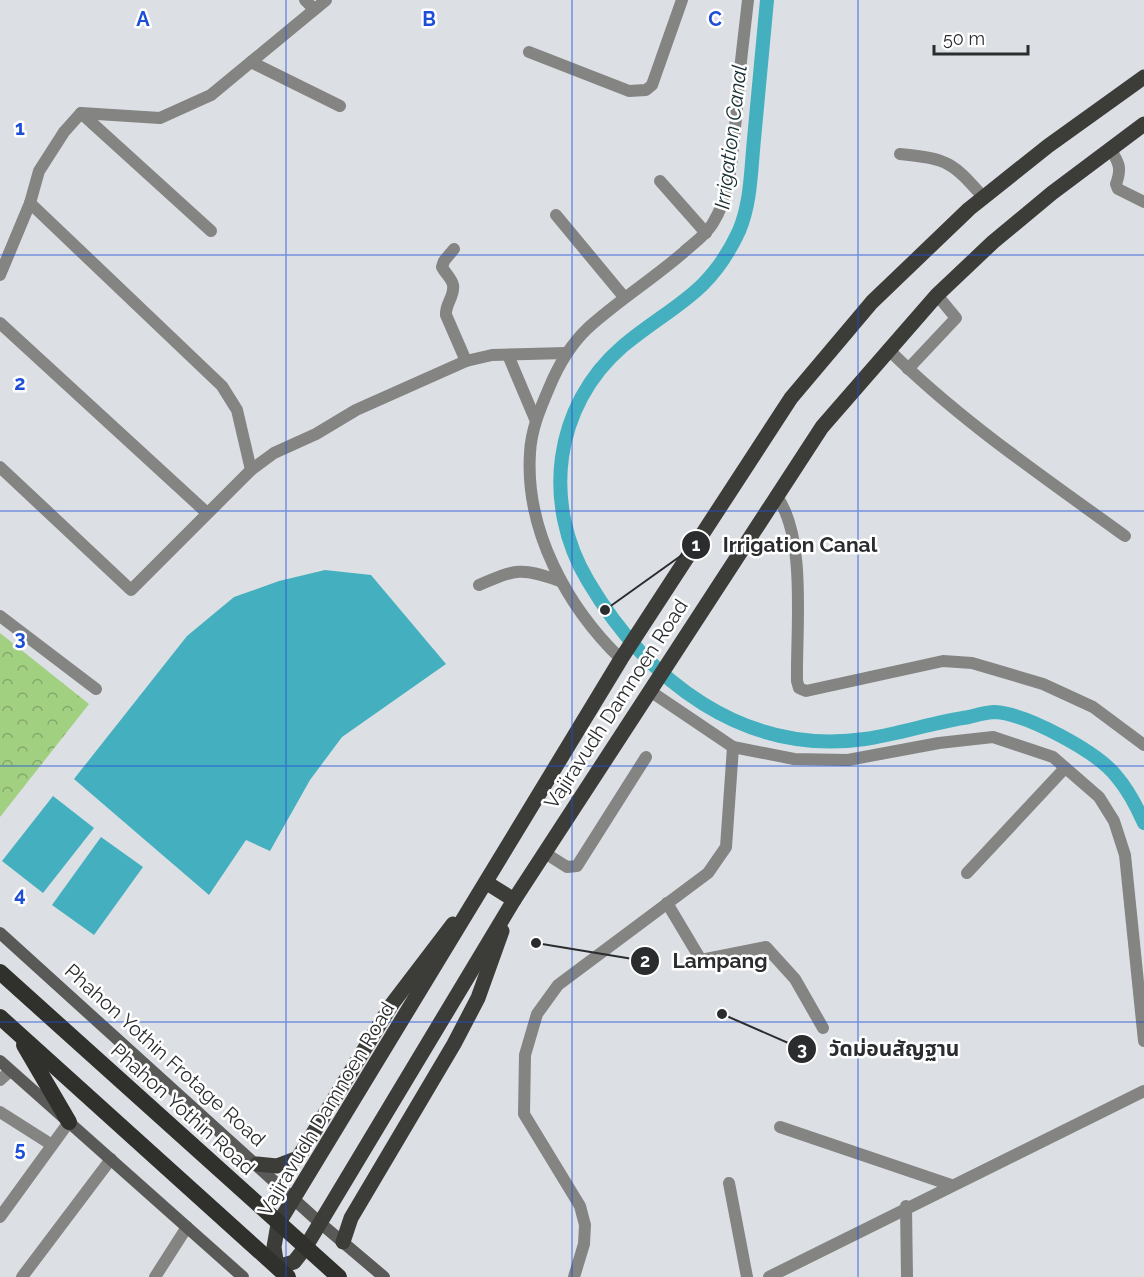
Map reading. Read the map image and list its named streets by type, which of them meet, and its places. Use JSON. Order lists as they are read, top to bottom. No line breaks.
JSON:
{"streets":{"highway":["Phahon Yothin Road"],"main road":["Vajiravudh Damnoen Road","Phahon Yothin Frotage Road"]},"crossings":[["Vajiravudh Damnoen Road","Phahon Yothin Frotage Road"],["Vajiravudh Damnoen Road","Phahon Yothin Road"]],"water":["Irrigation Canal"],"places":["Irrigation Canal","Lampang","วัดม่อนสัญฐาน"],"scale_bar":"50 m","grid":{"columns":["A","B","C"],"rows":["1","2","3","4","5"]}}
